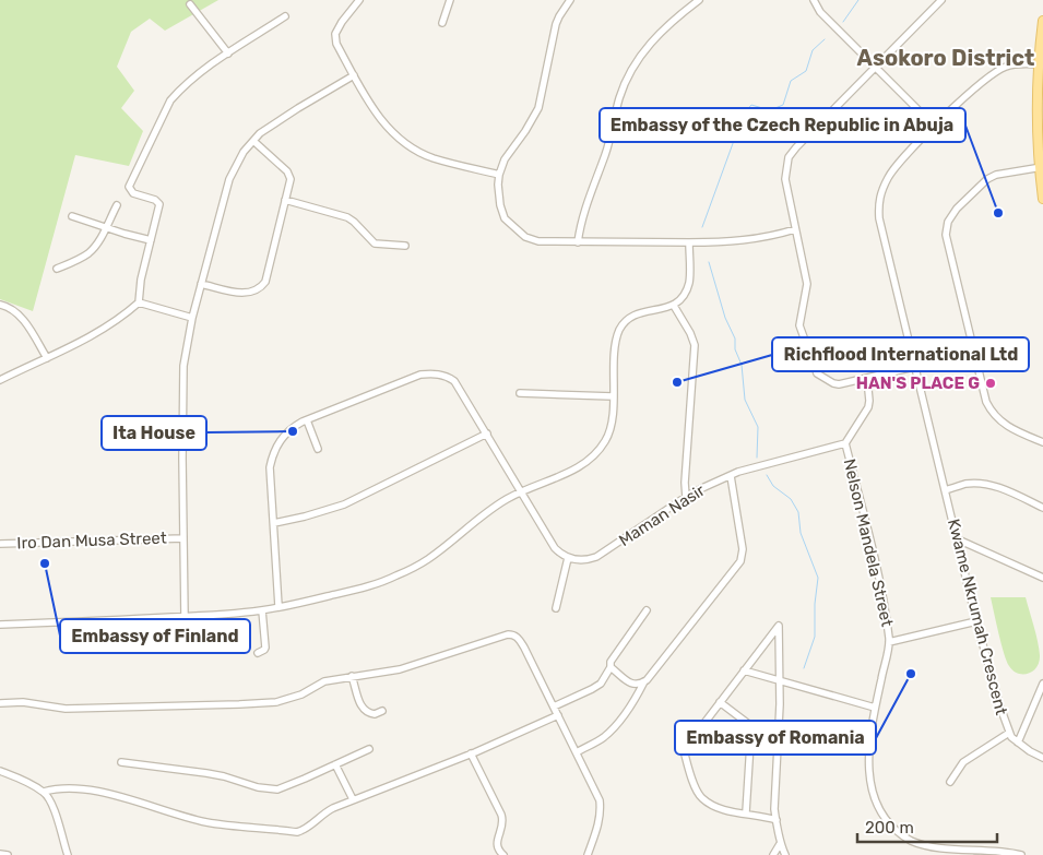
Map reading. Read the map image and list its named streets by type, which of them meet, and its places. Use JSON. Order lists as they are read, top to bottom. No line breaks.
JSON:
{"streets":{"street":["Maman Nasir","Iro Dan Musa Street","Nelson Mandela Street","Kwame Nkrumah Crescent"]},"crossings":[["Maman Nasir","Nelson Mandela Street"]],"districts":["Asokoro District"],"places":["Embassy of the Czech Republic in Abuja","Richflood International Ltd","HAN'S PLACE G","Ita House","Embassy of Finland","Embassy of Romania"],"scale_bar":"200 m"}
